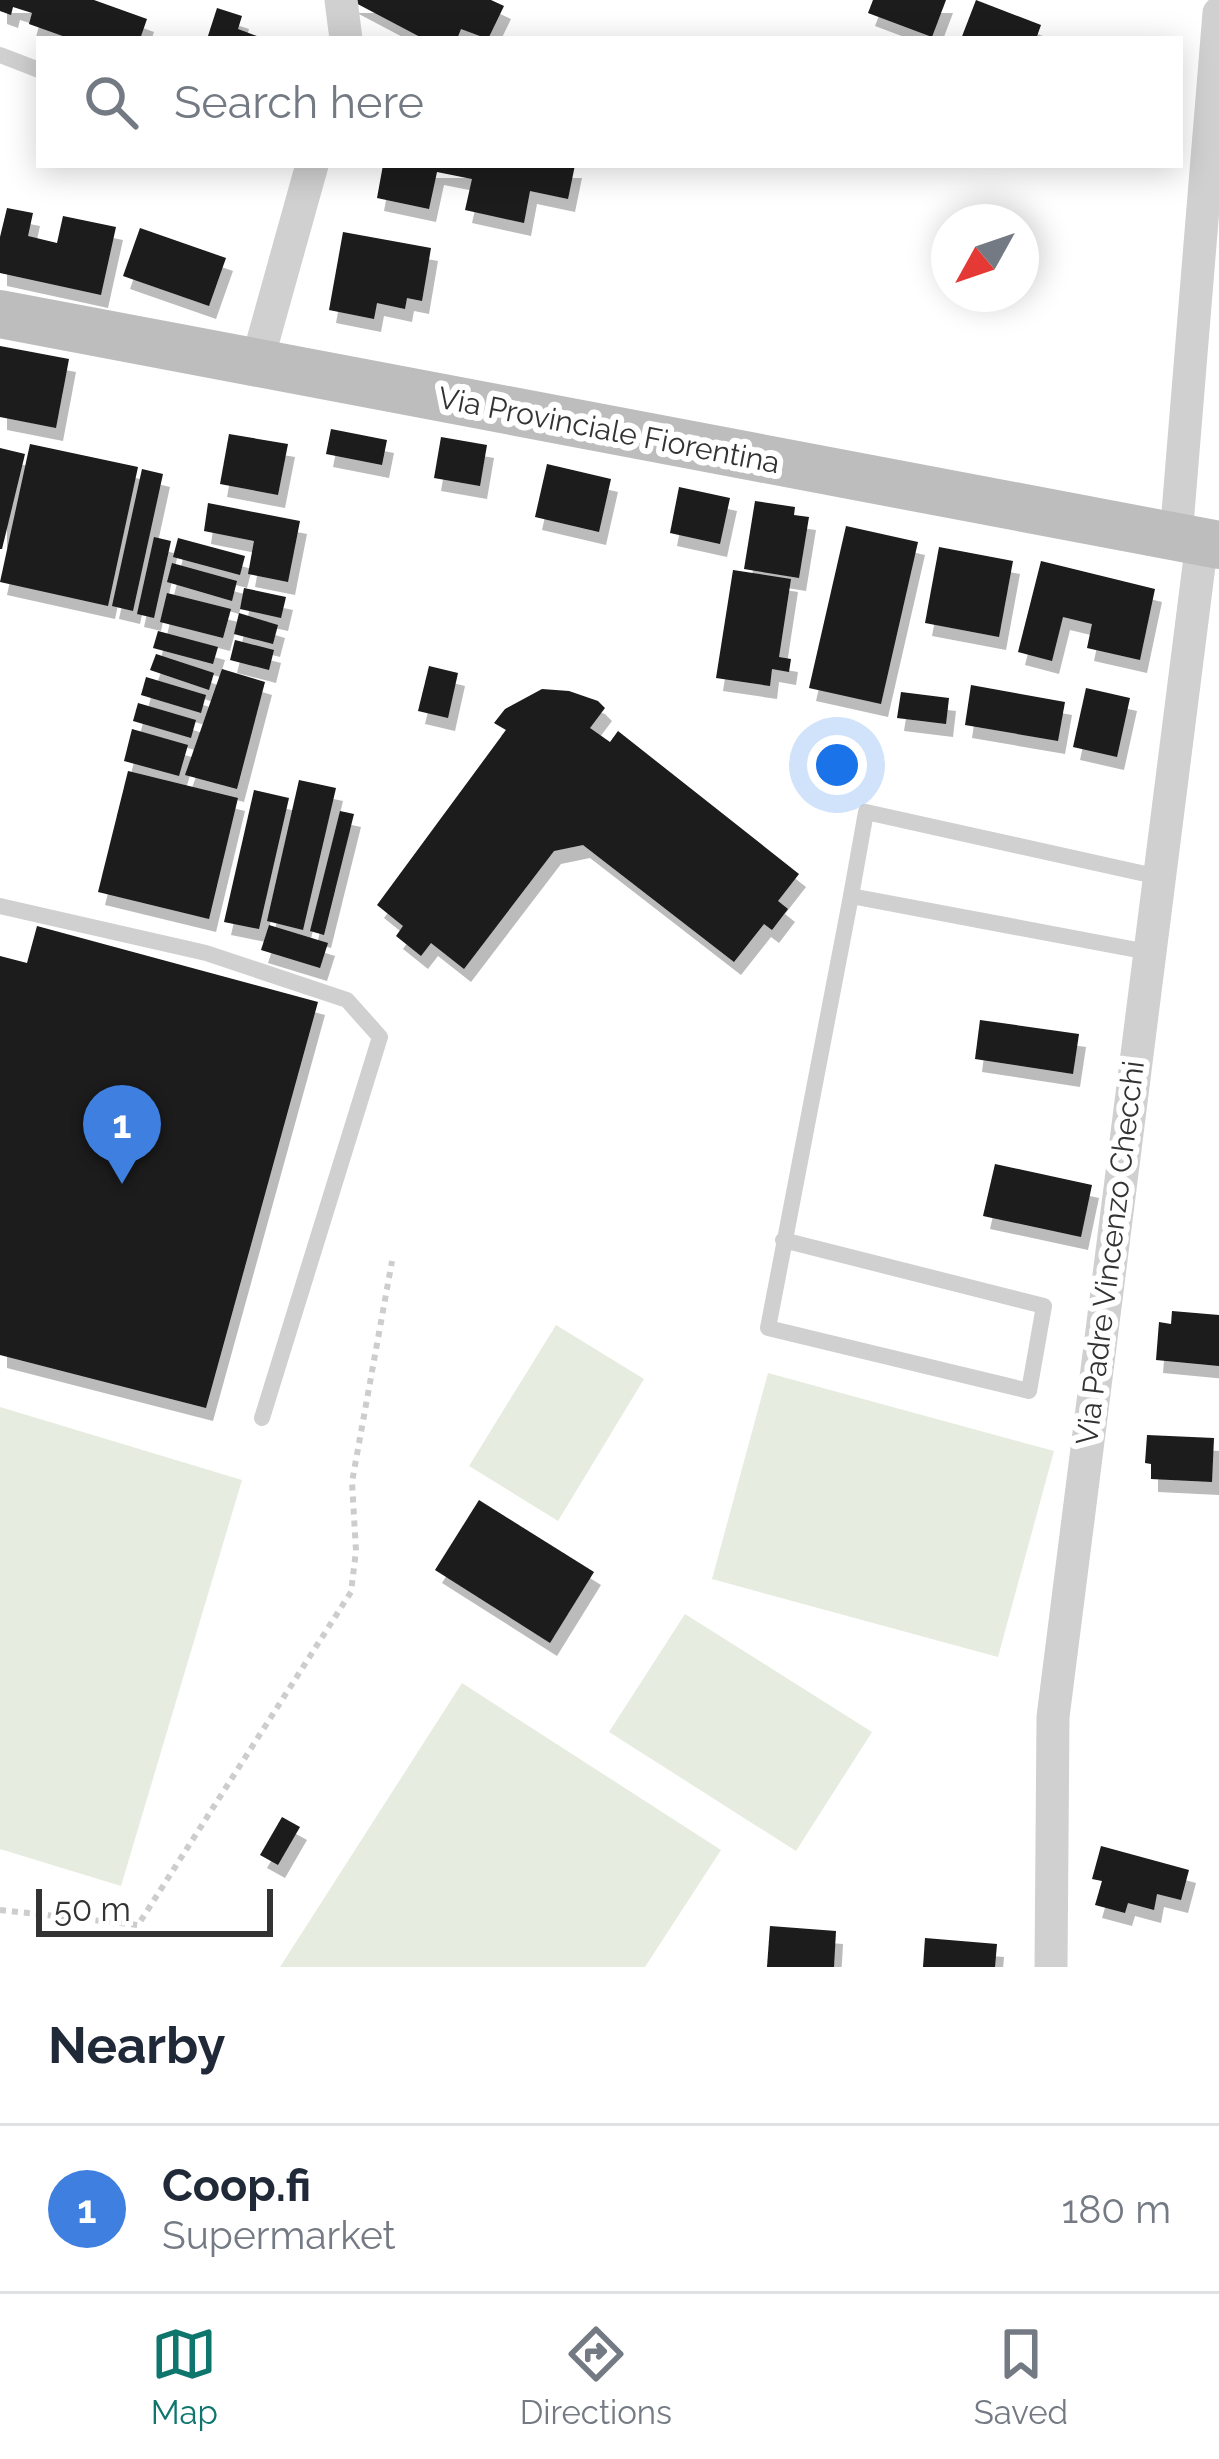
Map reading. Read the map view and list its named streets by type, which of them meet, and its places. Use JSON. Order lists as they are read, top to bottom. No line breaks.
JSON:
{"streets":{"main road":["Via Provinciale Fiorentina"],"street":["Via Padre Vincenzo Checchi"]},"crossings":[["Via Provinciale Fiorentina","Via Padre Vincenzo Checchi"]],"scale_bar":"50 m","north":"bottom left","page":{"search":"Search here","pins":"1","scale":"50 m","heading":"Nearby","list":[{"mark":"1","name":"Coop.fi","note":"Supermarket","value":"180 m"}],"nav":["Map","Directions","Saved"]}}
